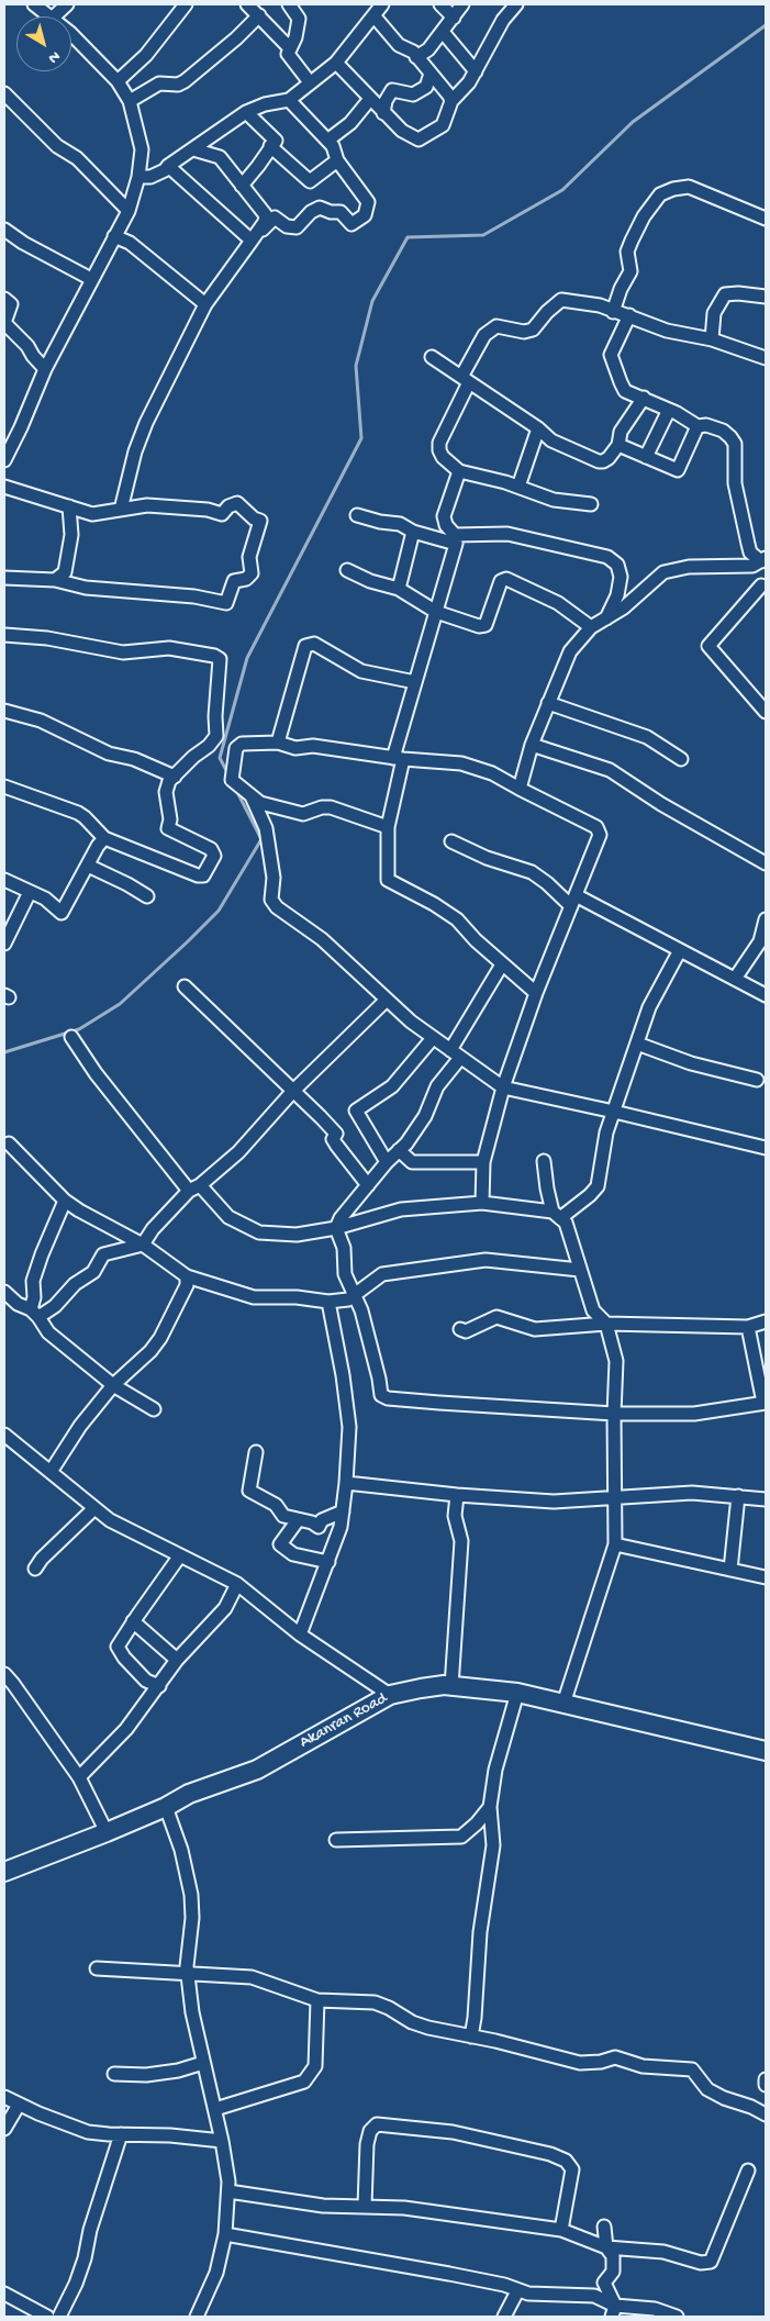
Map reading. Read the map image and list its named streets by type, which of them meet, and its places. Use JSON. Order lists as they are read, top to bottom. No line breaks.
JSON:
{"streets":{"main road":["Akanran Road"]},"north":"bottom right"}
